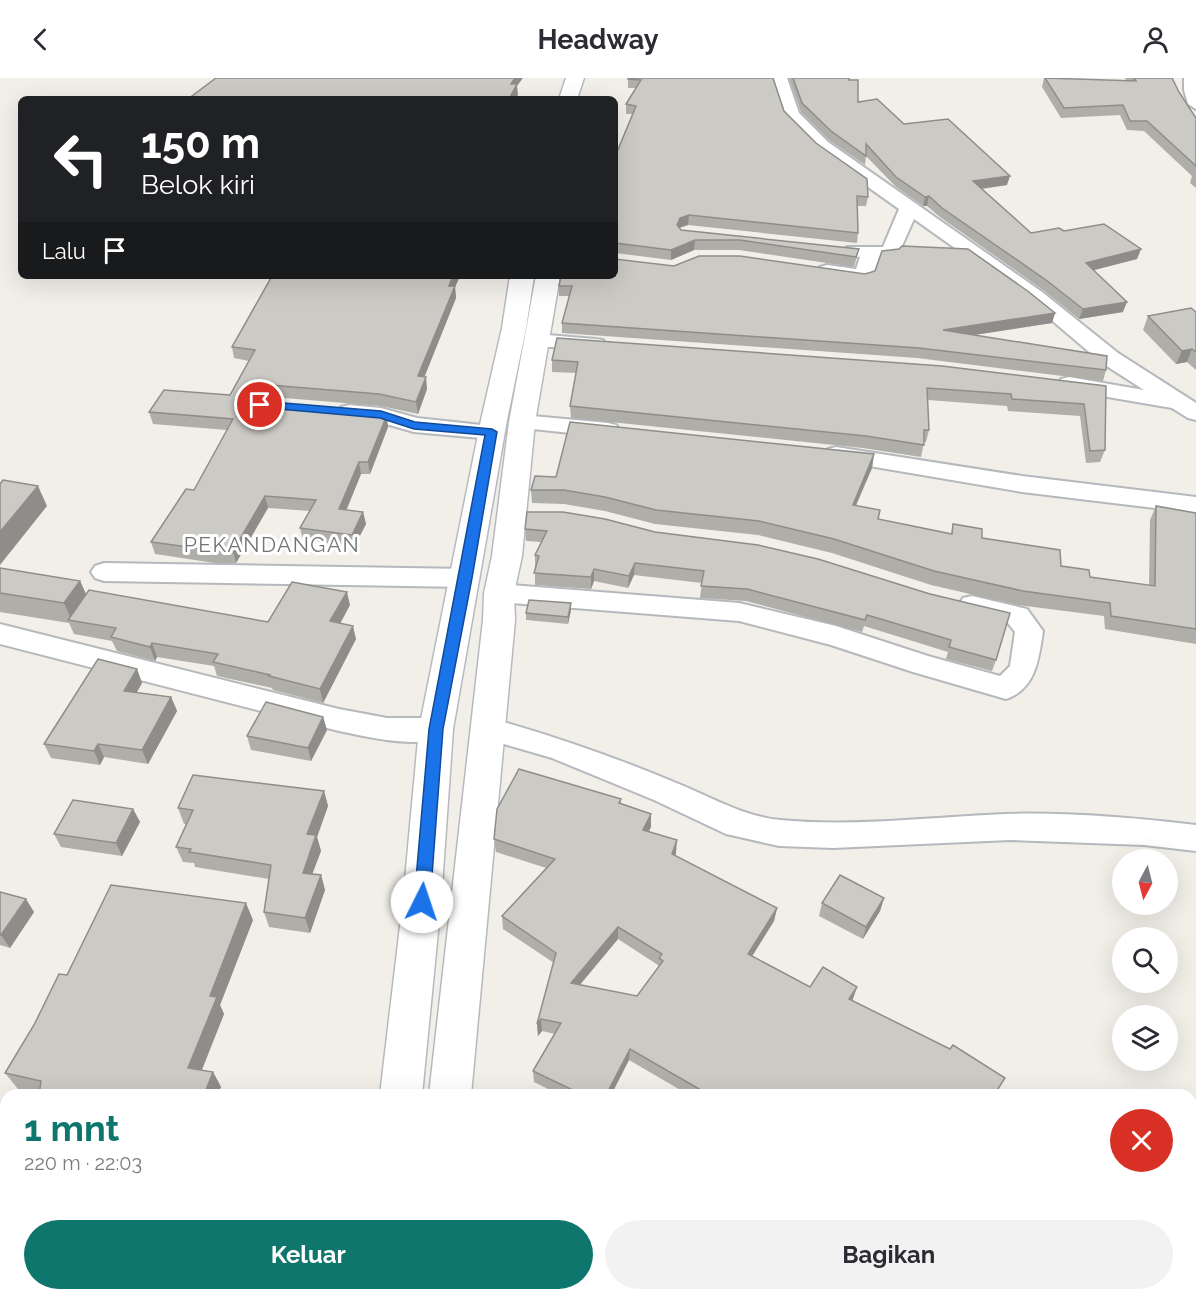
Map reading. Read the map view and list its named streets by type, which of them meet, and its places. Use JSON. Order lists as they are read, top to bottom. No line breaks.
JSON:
{"districts":["PEKANDANGAN"],"north":"bottom","page":{"header":"Headway","turn":["150 m","Belok kiri"],"then":"Lalu","heading":["1 mnt","220 m · 22:03"],"buttons":["Keluar","Bagikan"]}}
